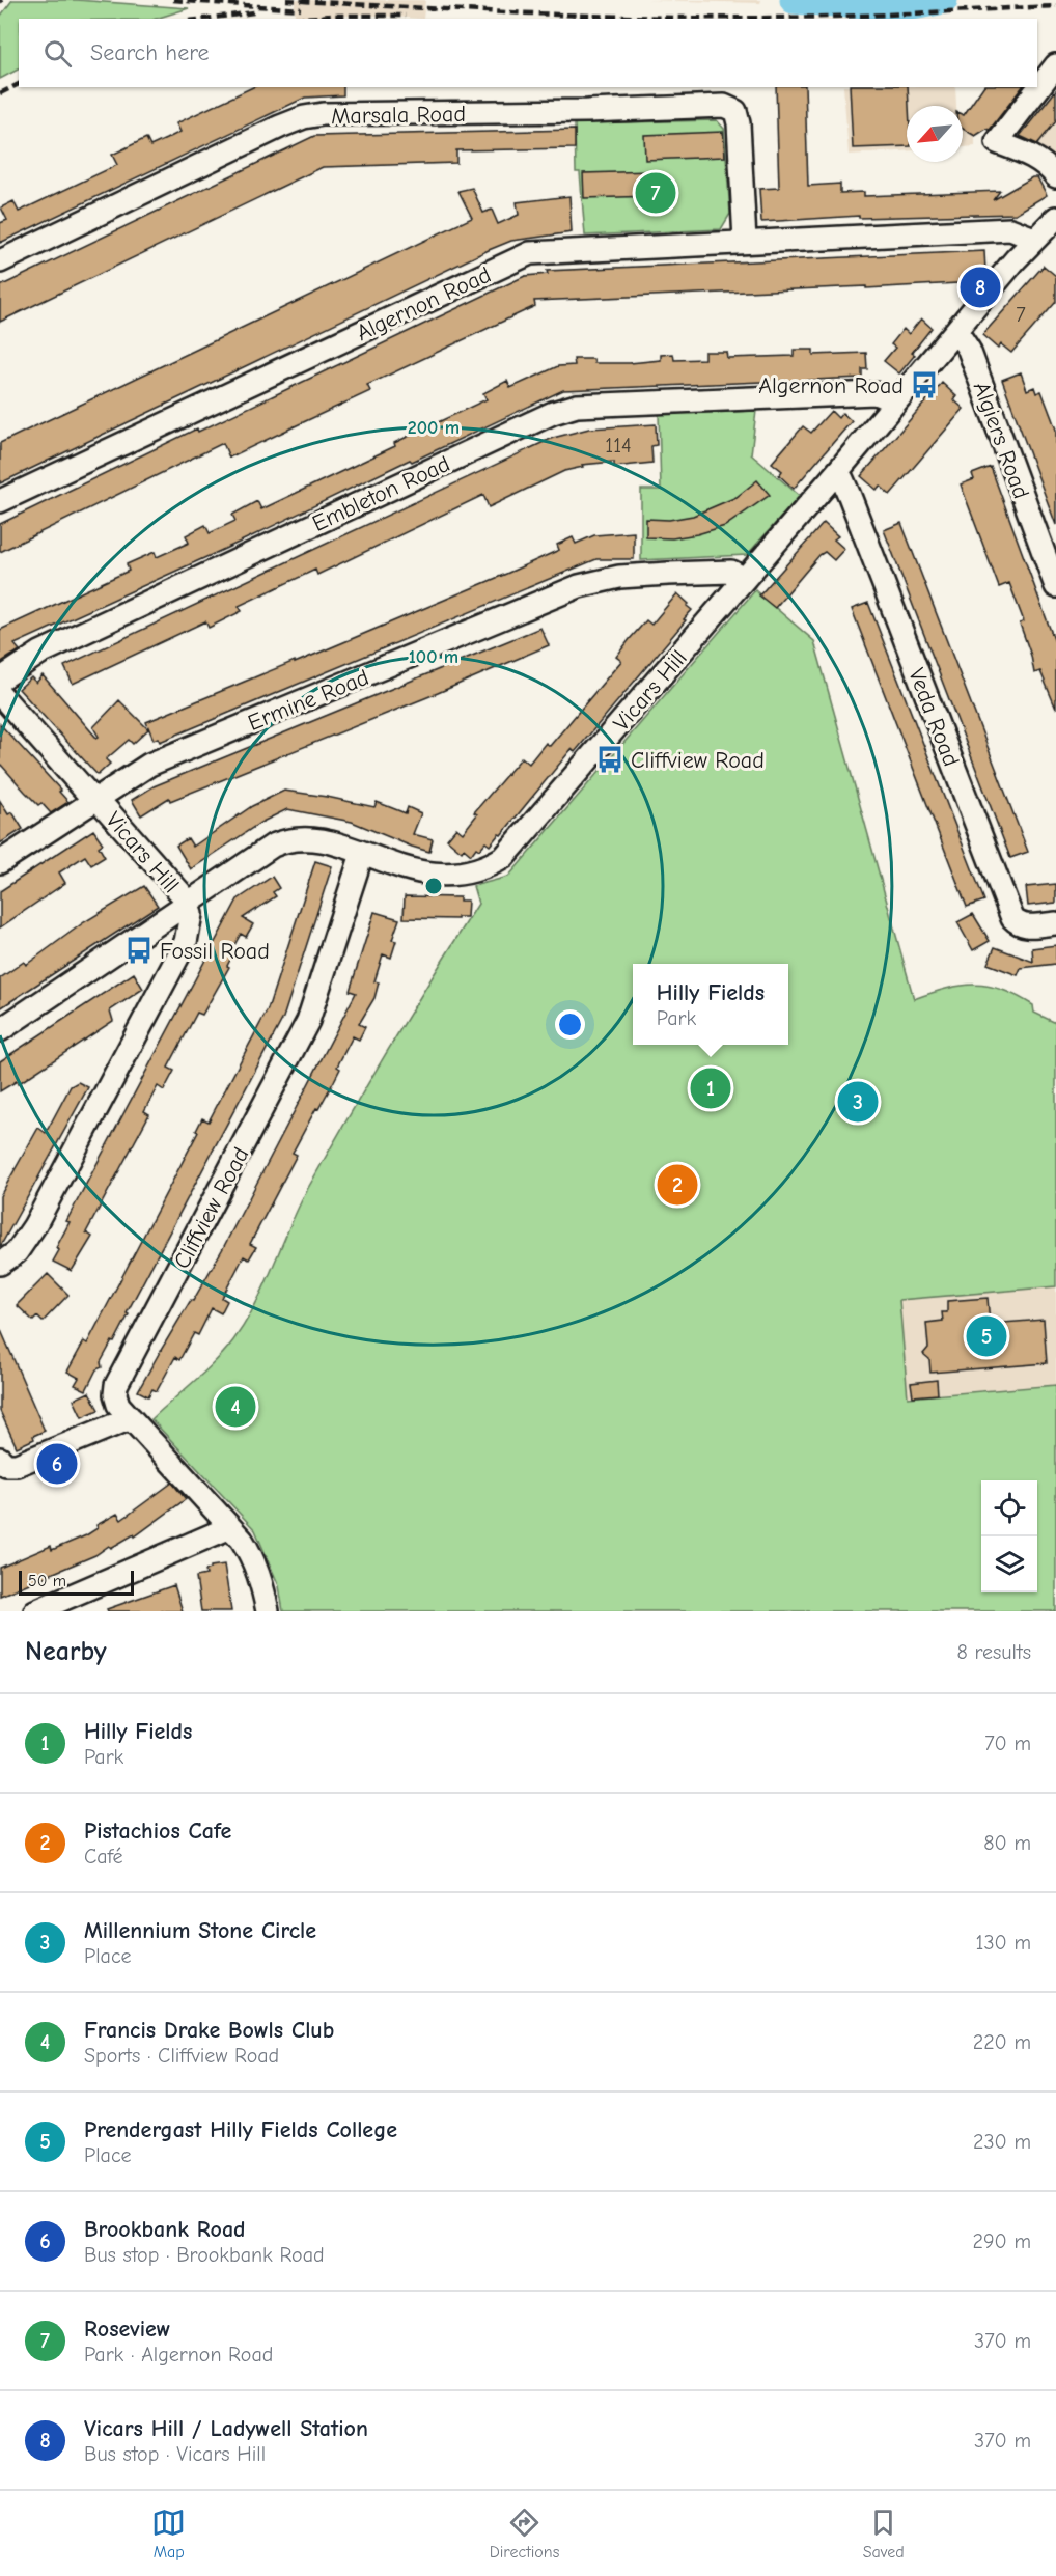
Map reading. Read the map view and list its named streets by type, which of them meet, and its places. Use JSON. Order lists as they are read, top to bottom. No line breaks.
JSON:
{"streets":{"street":["Marsala Road","Algernon Road","Algiers Road","Embleton Road","Vicars Hill","Ermine Road","Veda Road","Cliffview Road"]},"crossings":[["Marsala Road","Algernon Road"],["Algernon Road","Vicars Hill"],["Algiers Road","Vicars Hill"],["Embleton Road","Vicars Hill"],["Vicars Hill","Ermine Road"],["Vicars Hill","Veda Road"],["Vicars Hill","Cliffview Road"]],"places":{"bus stop":["Algernon Road","Cliffview Road","Fossil Road"]},"house_numbers":["7","114"],"scale_bar":"50 m","north":"bottom left","page":{"search":"Search here","pins":["7","8","1","3","2","5","4","6"],"popup":["Hilly Fields","Park"],"scale":"50 m","heading":["Nearby","8 results"],"list":[{"mark":"1","name":"Hilly Fields","note":"Park","value":"70 m"},{"mark":"2","name":"Pistachios Cafe","note":"Café","value":"80 m"},{"mark":"3","name":"Millennium Stone Circle","note":"Place","value":"130 m"},{"mark":"4","name":"Francis Drake Bowls Club","note":"Sports · Cliffview Road","value":"220 m"},{"mark":"5","name":"Prendergast Hilly Fields College","note":"Place","value":"230 m"},{"mark":"6","name":"Brookbank Road","note":"Bus stop · Brookbank Road","value":"290 m"},{"mark":"7","name":"Roseview","note":"Park · Algernon Road","value":"370 m"},{"mark":"8","name":"Vicars Hill / Ladywell Station","note":"Bus stop · Vicars Hill","value":"370 m"}],"nav":["Map","Directions","Saved"]},"rings":["200 m","100 m"]}
